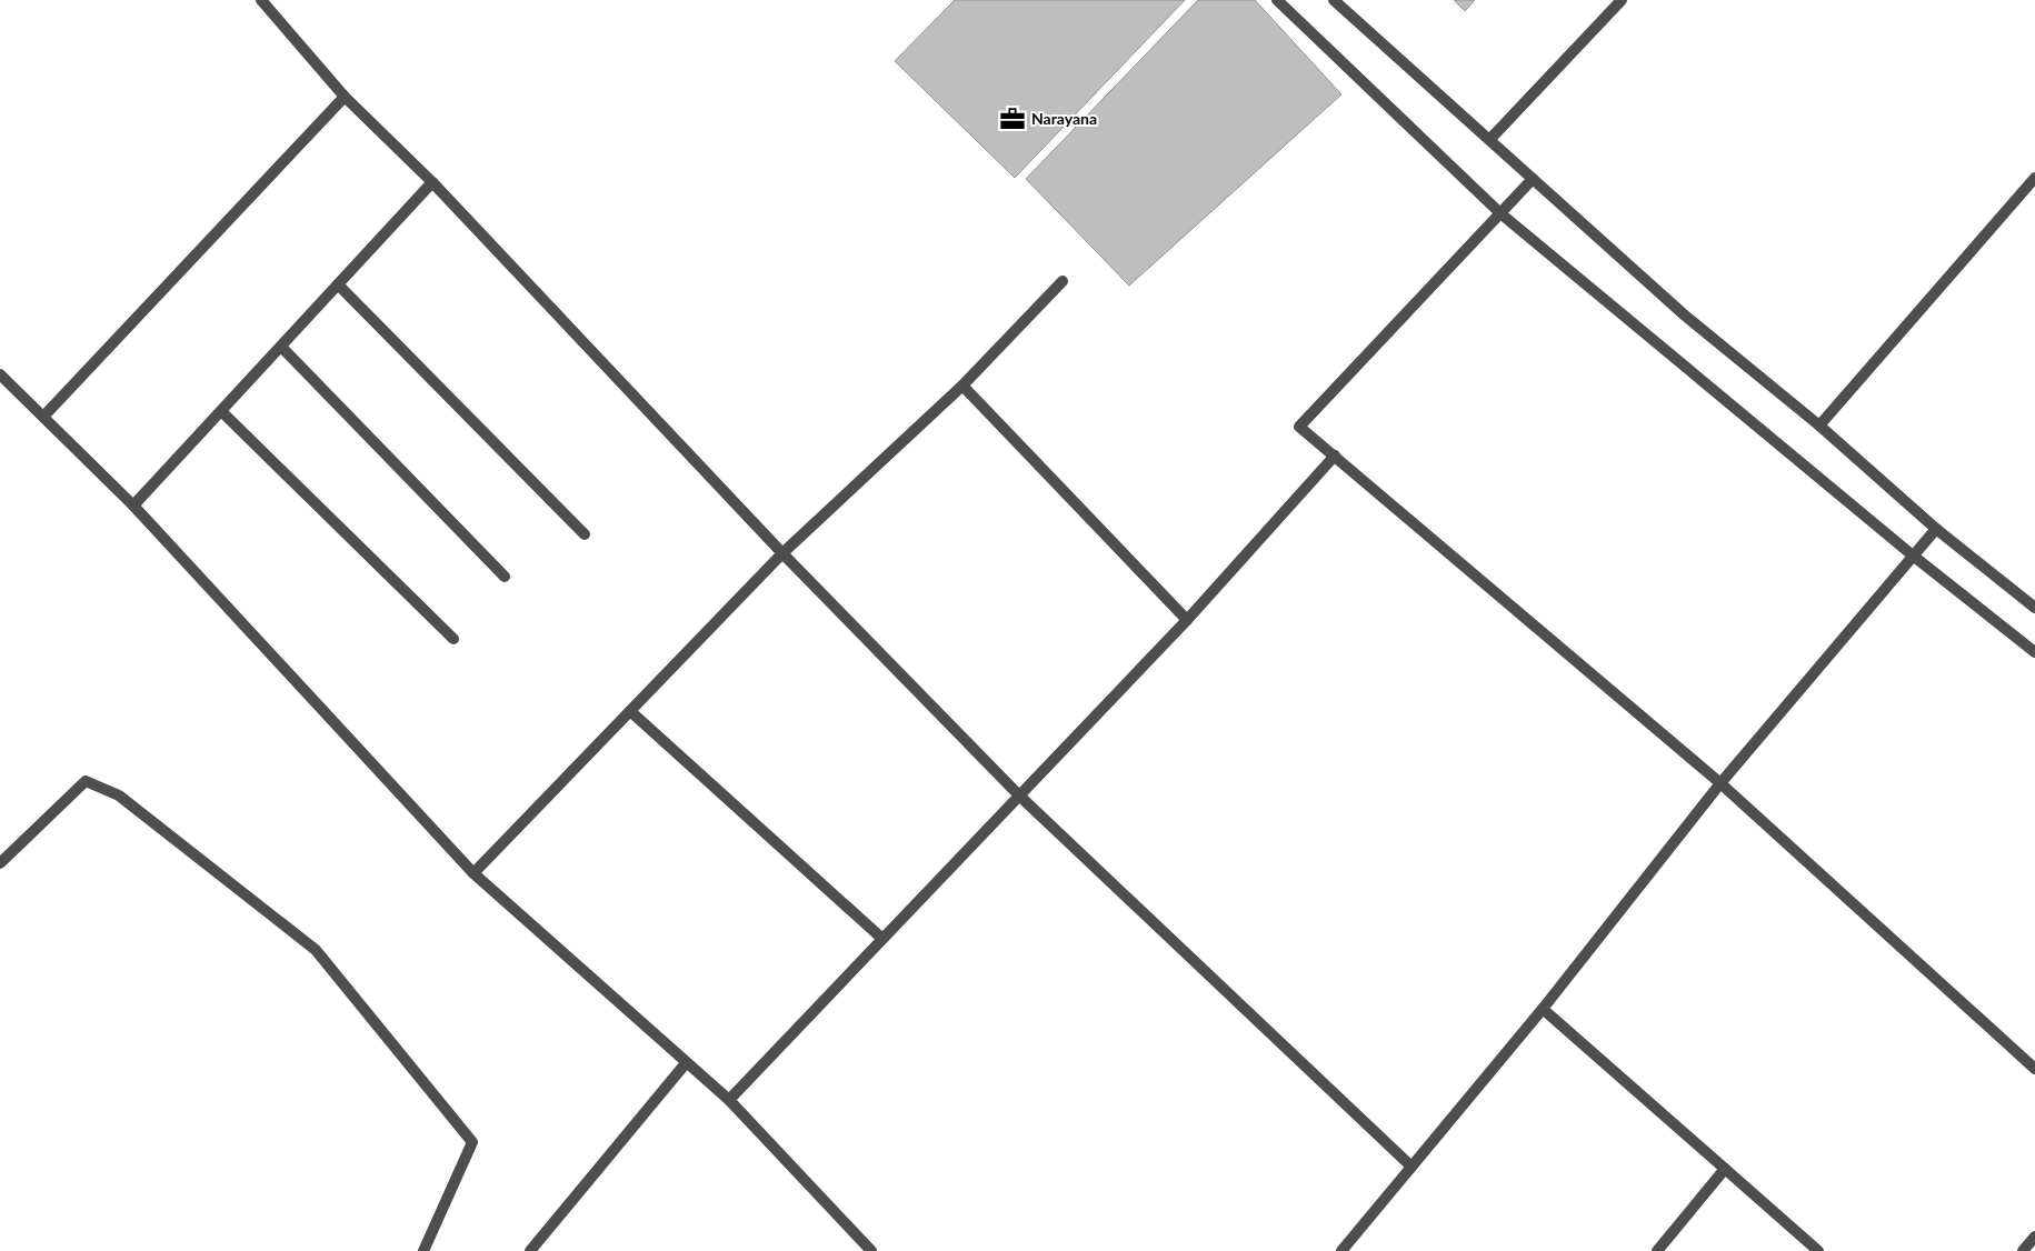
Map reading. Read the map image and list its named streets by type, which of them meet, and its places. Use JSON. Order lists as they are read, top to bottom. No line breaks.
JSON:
{"places":{"office":["Narayana"]}}
